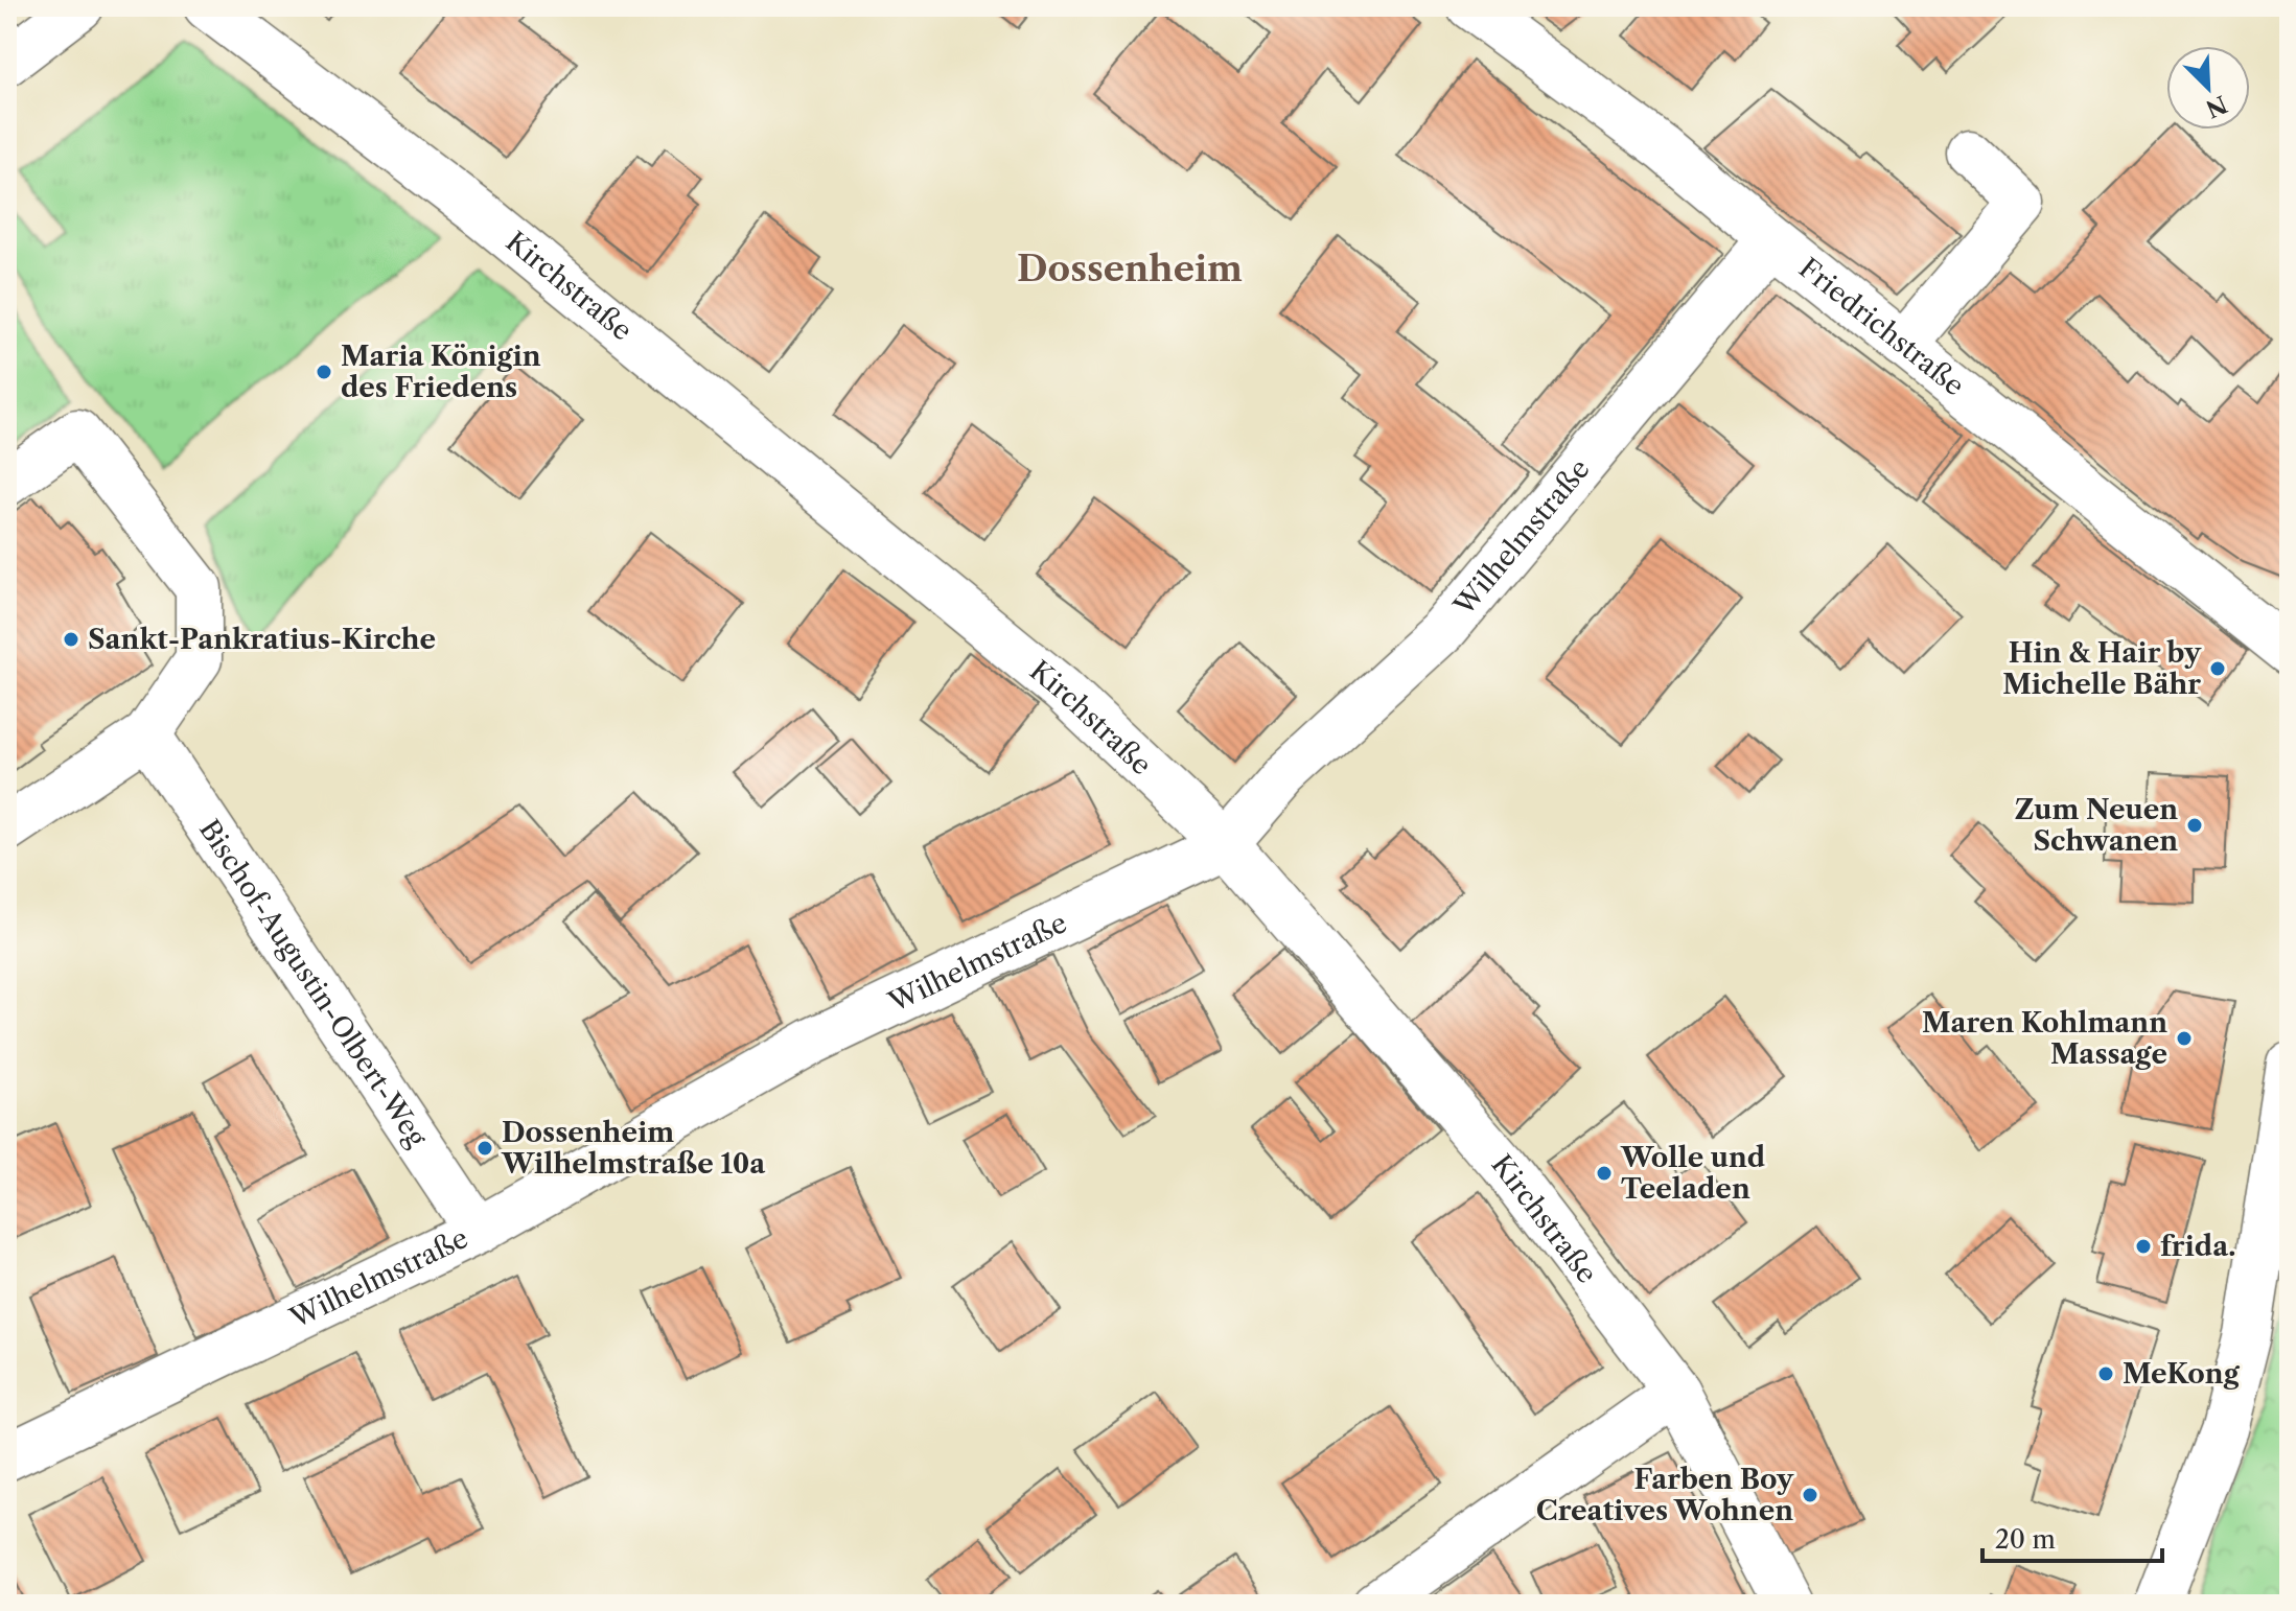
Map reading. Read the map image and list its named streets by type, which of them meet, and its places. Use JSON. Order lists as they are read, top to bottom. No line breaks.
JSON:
{"streets":{"street":["Kirchstraße","Friedrichstraße","Wilhelmstraße","Bischof-Augustin-Olbert-Weg"]},"crossings":[["Kirchstraße","Wilhelmstraße"],["Friedrichstraße","Wilhelmstraße"],["Wilhelmstraße","Bischof-Augustin-Olbert-Weg"]],"districts":["Dossenheim"],"places":["Maria Königin des Friedens","Sankt-Pankratius-Kirche","Hin & Hair by Michelle Bähr","Zum Neuen Schwanen","Maren Kohlmann Massage","Dossenheim Wilhelmstraße 10a","Wolle und Teeladen","frida.","MeKong","Farben Boy Creatives Wohnen"],"scale_bar":"20 m","north":"bottom right"}
